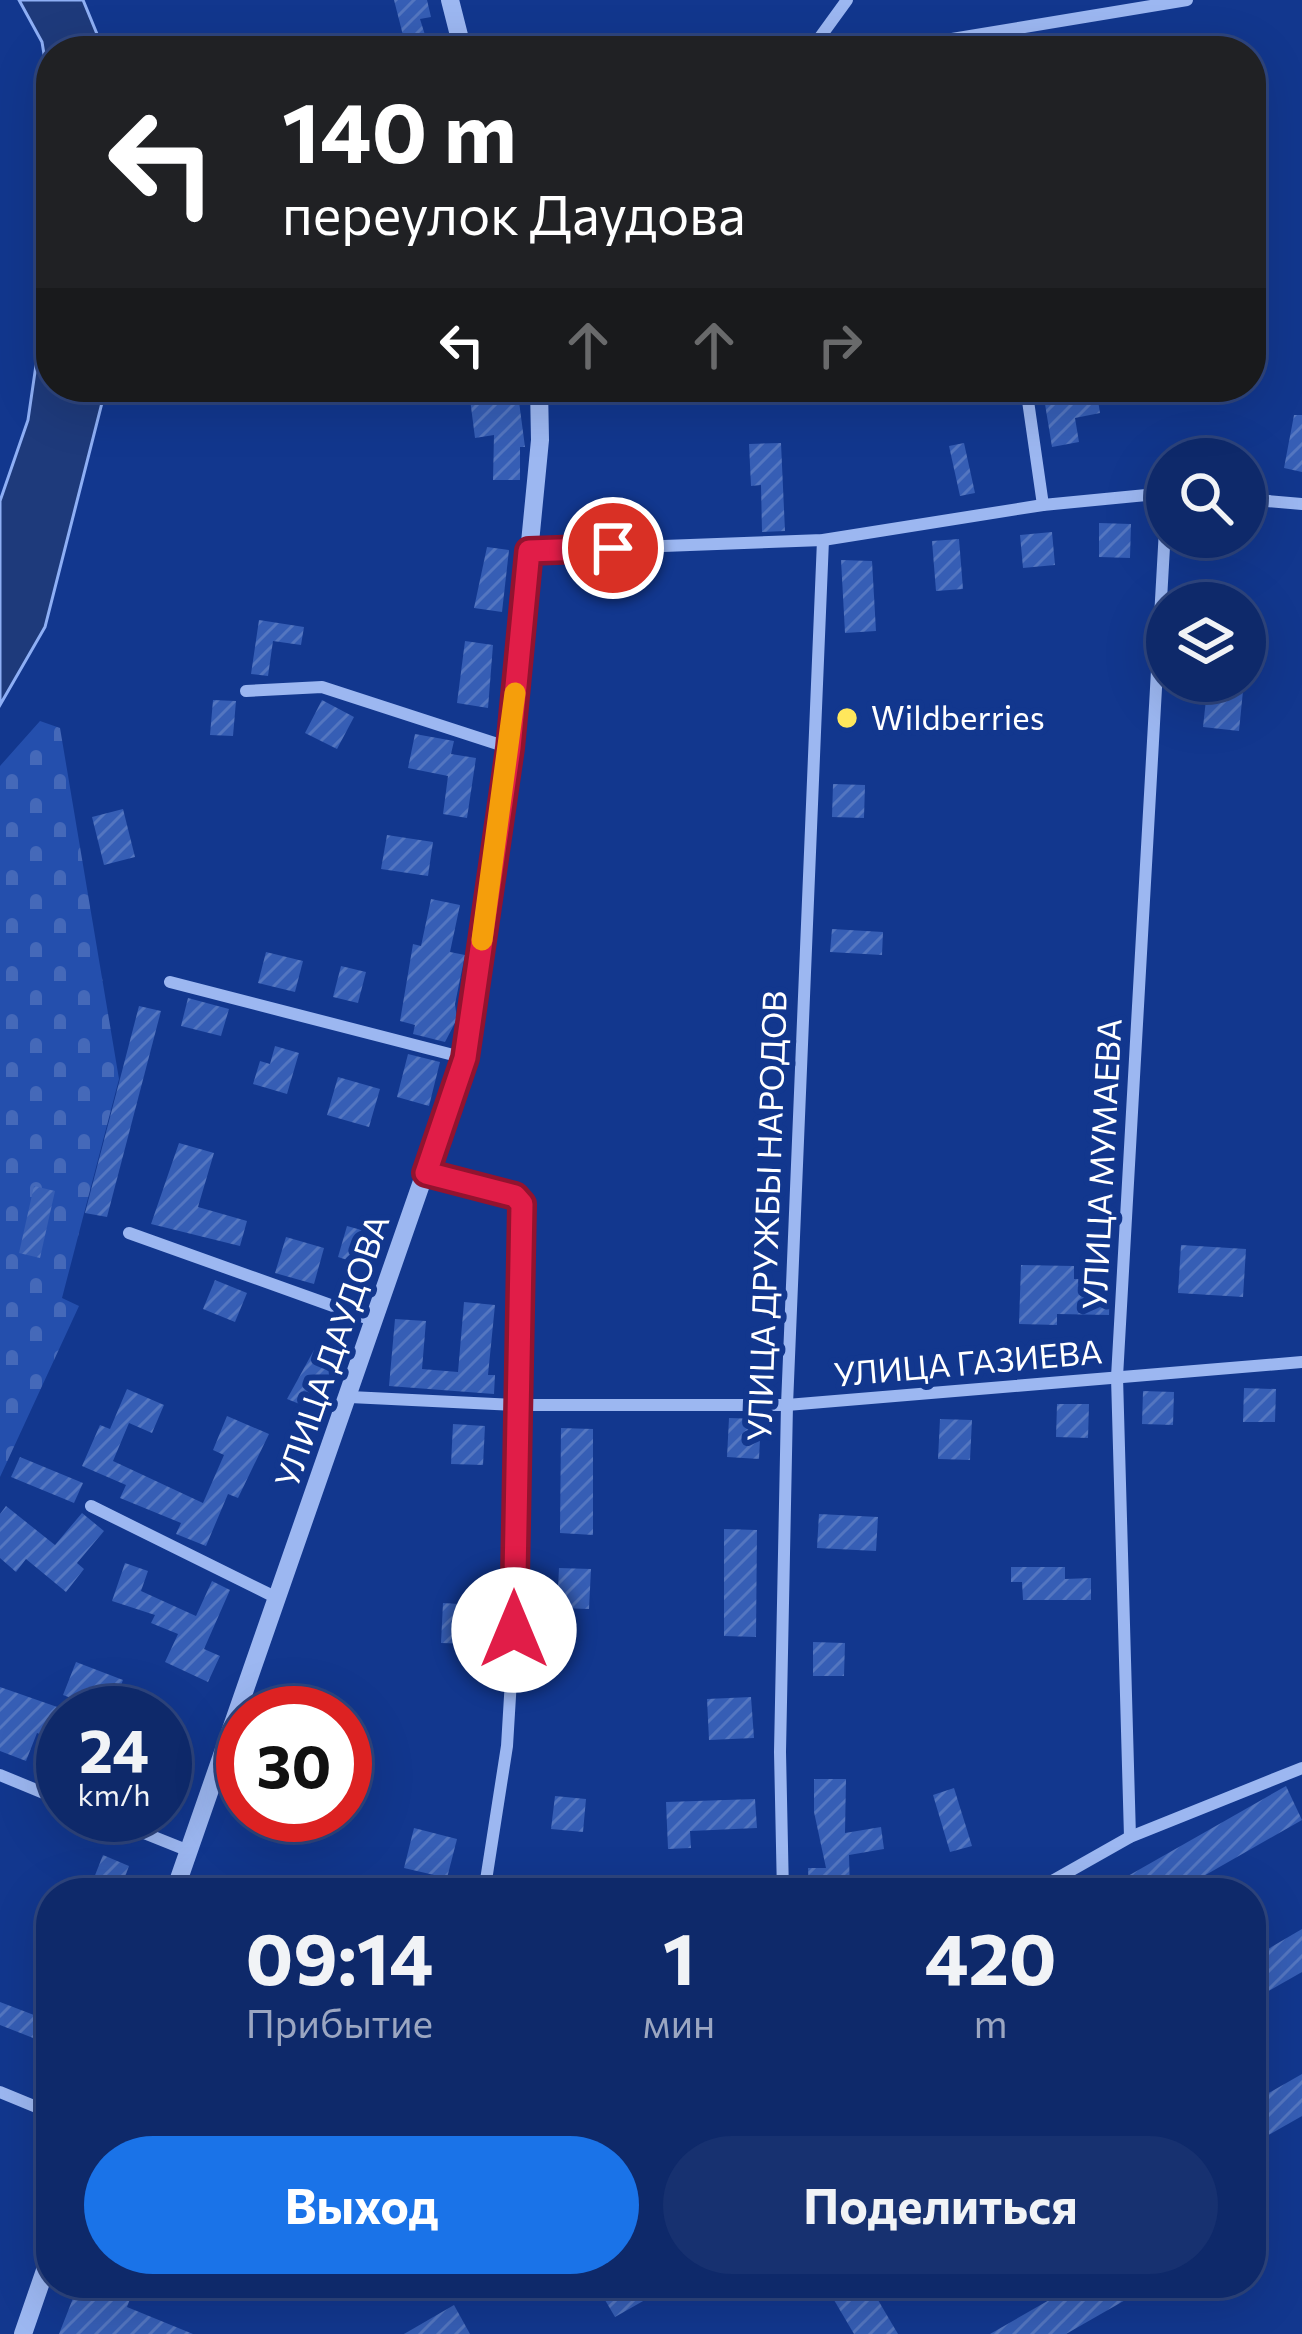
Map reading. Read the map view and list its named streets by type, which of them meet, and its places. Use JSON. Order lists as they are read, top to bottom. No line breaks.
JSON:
{"streets":{"street":["УЛИЦА МУМАЕВА","УЛИЦА ДРУЖБЫ НАРОДОВ","УЛИЦА ДАУДОВА","УЛИЦА ГАЗИЕВА"]},"crossings":[["УЛИЦА МУМАЕВА","УЛИЦА ГАЗИЕВА"],["УЛИЦА ДРУЖБЫ НАРОДОВ","УЛИЦА ГАЗИЕВА"],["УЛИЦА ДАУДОВА","УЛИЦА ГАЗИЕВА"]],"places":["Wildberries"],"page":{"turn":["140 m","переулок Даудова"],"speed":"24 km/h","limit":"30","eta":["09:14","Прибытие","1","мин","420","m"],"buttons":["Выход","Поделиться"]}}
